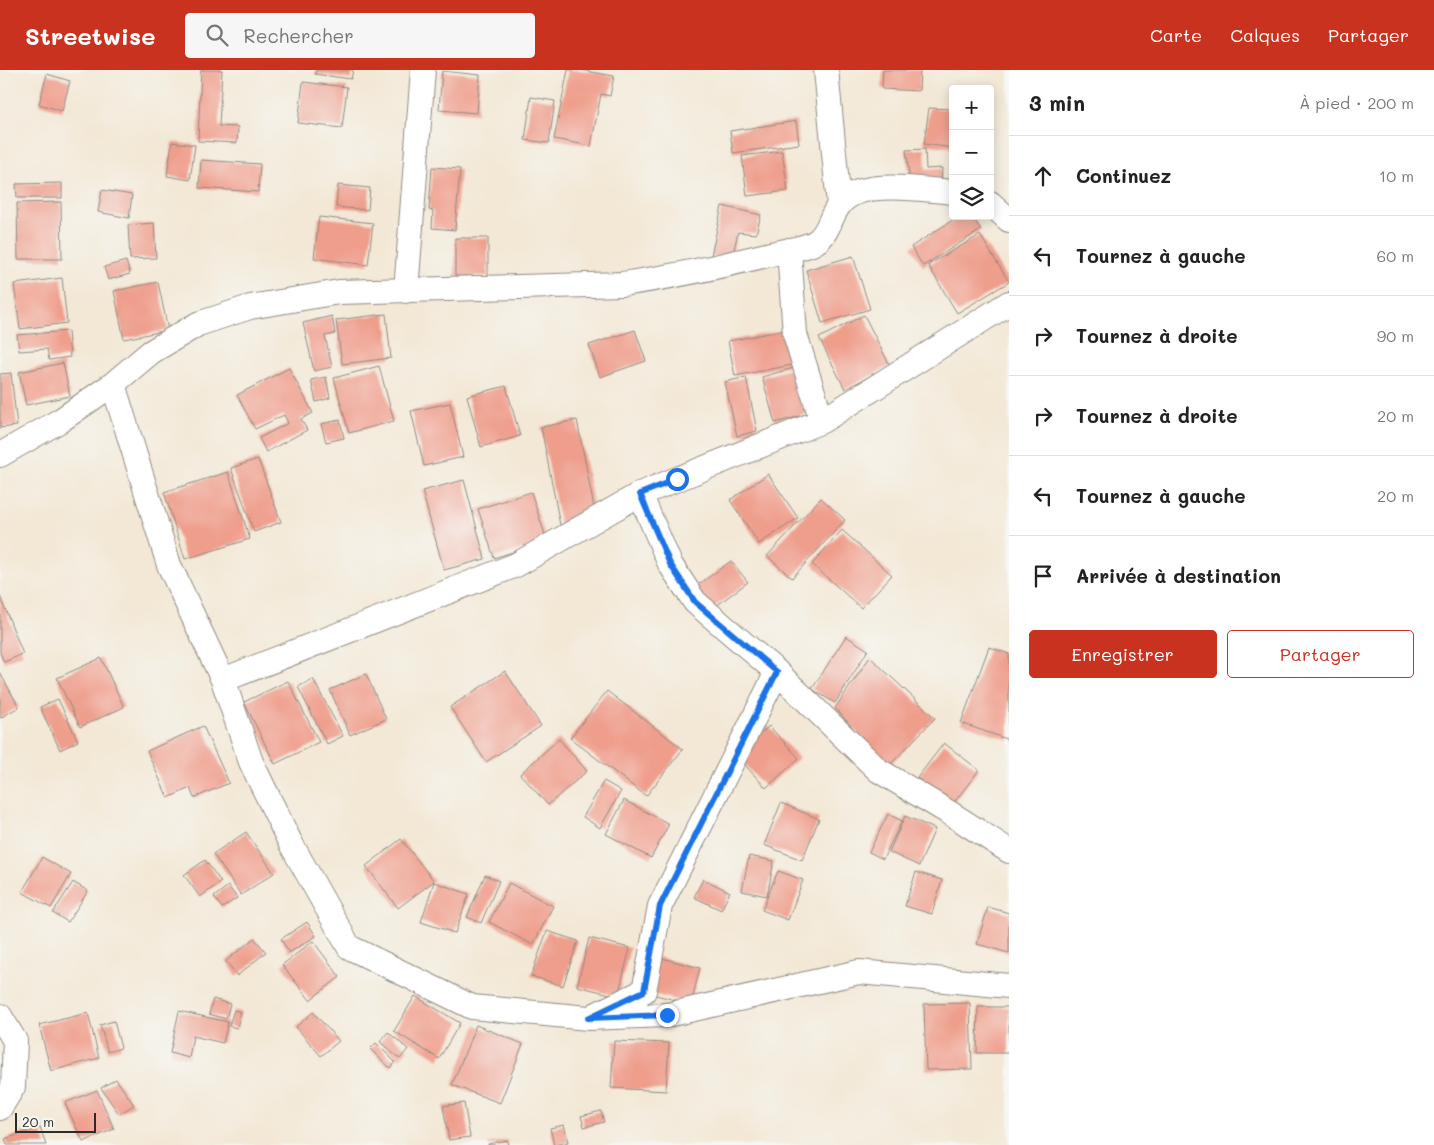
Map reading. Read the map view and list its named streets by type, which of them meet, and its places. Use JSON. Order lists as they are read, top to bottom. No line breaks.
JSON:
{"scale_bar":"20 m","page":{"header":"Streetwise","search":"Rechercher","nav":["Carte","Calques","Partager"],"heading":["3 min","À pied · 200 m"],"map_buttons":["+","−"],"list":[["Continuez","10 m"],["Tournez à gauche","60 m"],["Tournez à droite","90 m"],["Tournez à droite","20 m"],["Tournez à gauche","20 m"],"Arrivée à destination"],"buttons":["Enregistrer","Partager"],"scale":"20 m"}}
